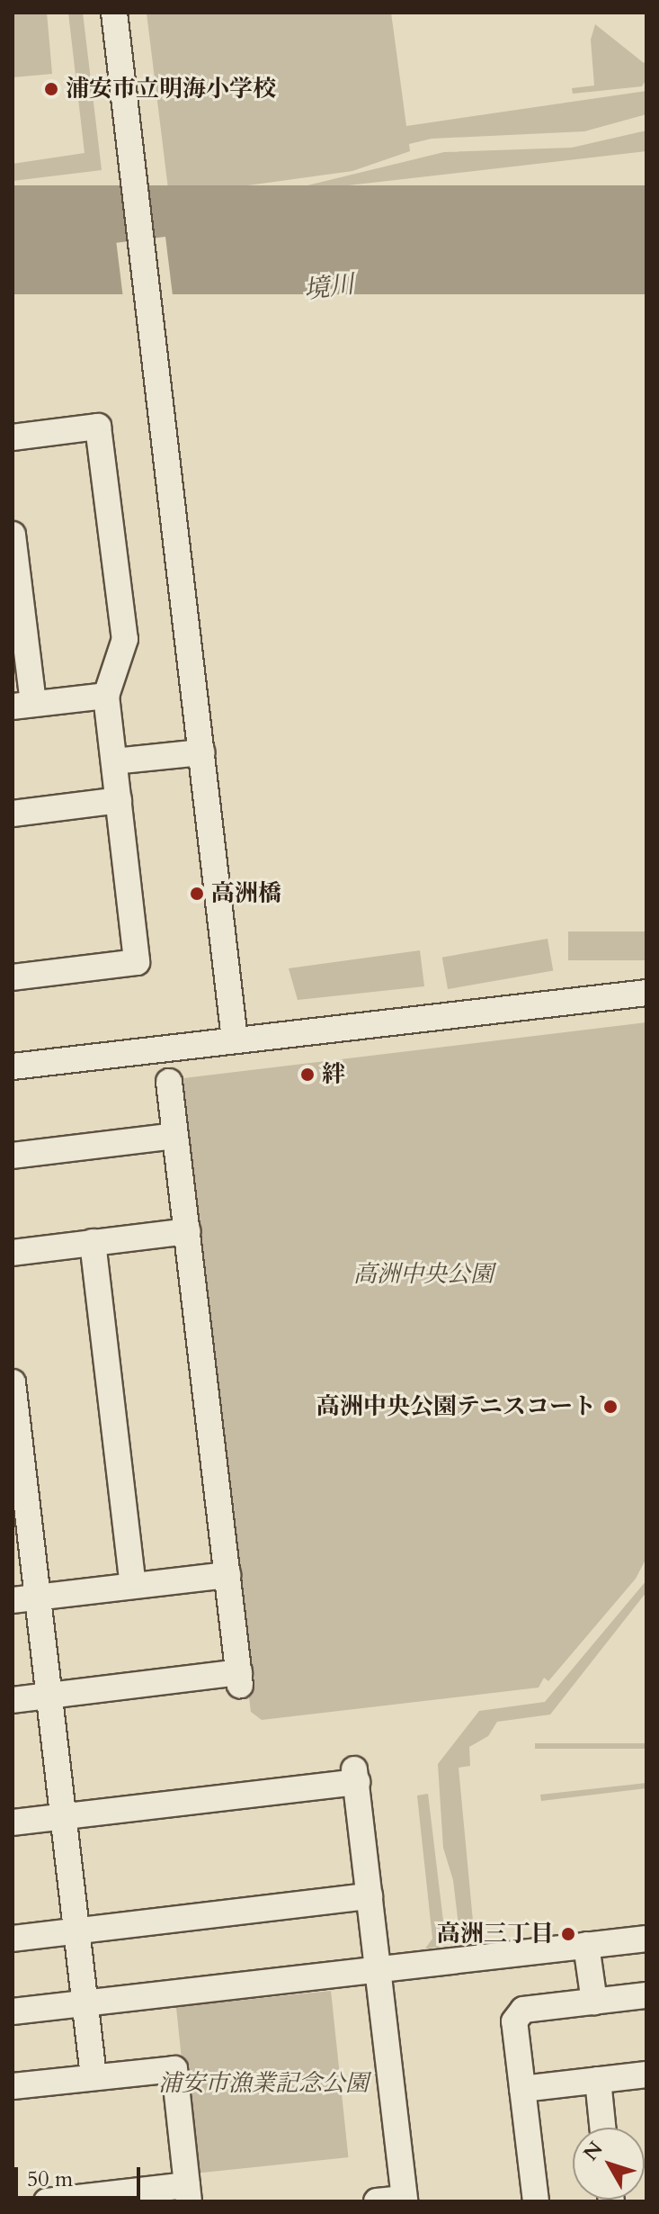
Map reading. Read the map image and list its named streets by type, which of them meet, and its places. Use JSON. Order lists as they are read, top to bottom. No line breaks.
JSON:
{"water":["境川"],"parks":["高洲中央公園","浦安市漁業記念公園"],"places":["浦安市立明海小学校","高洲橋","絆","高洲中央公園テニスコート","高洲三丁目"],"scale_bar":"50 m","north":"top left"}
